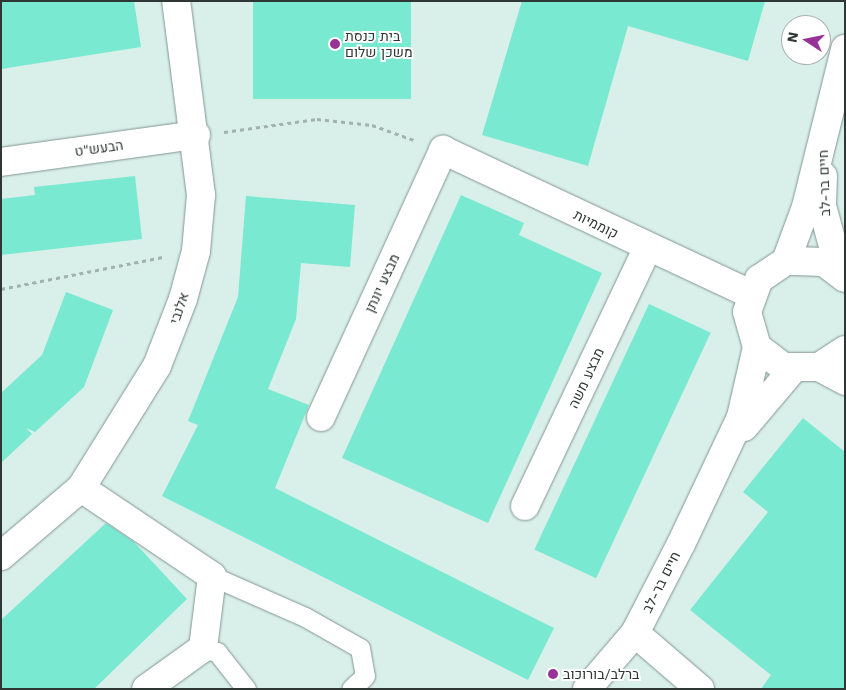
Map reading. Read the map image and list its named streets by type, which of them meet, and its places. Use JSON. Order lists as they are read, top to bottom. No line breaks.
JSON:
{"streets":{"street":["הבעש\"ט","חיים בר-לב","קוממיות","מבצע יונתן","אלנבי","מבצע משה"]},"crossings":[["הבעש\"ט","אלנבי"],["קוממיות","מבצע יונתן"],["קוממיות","מבצע משה"]],"places":["בית כנסת משכן שלום","ברלב/בורוכוב"],"north":"left"}
